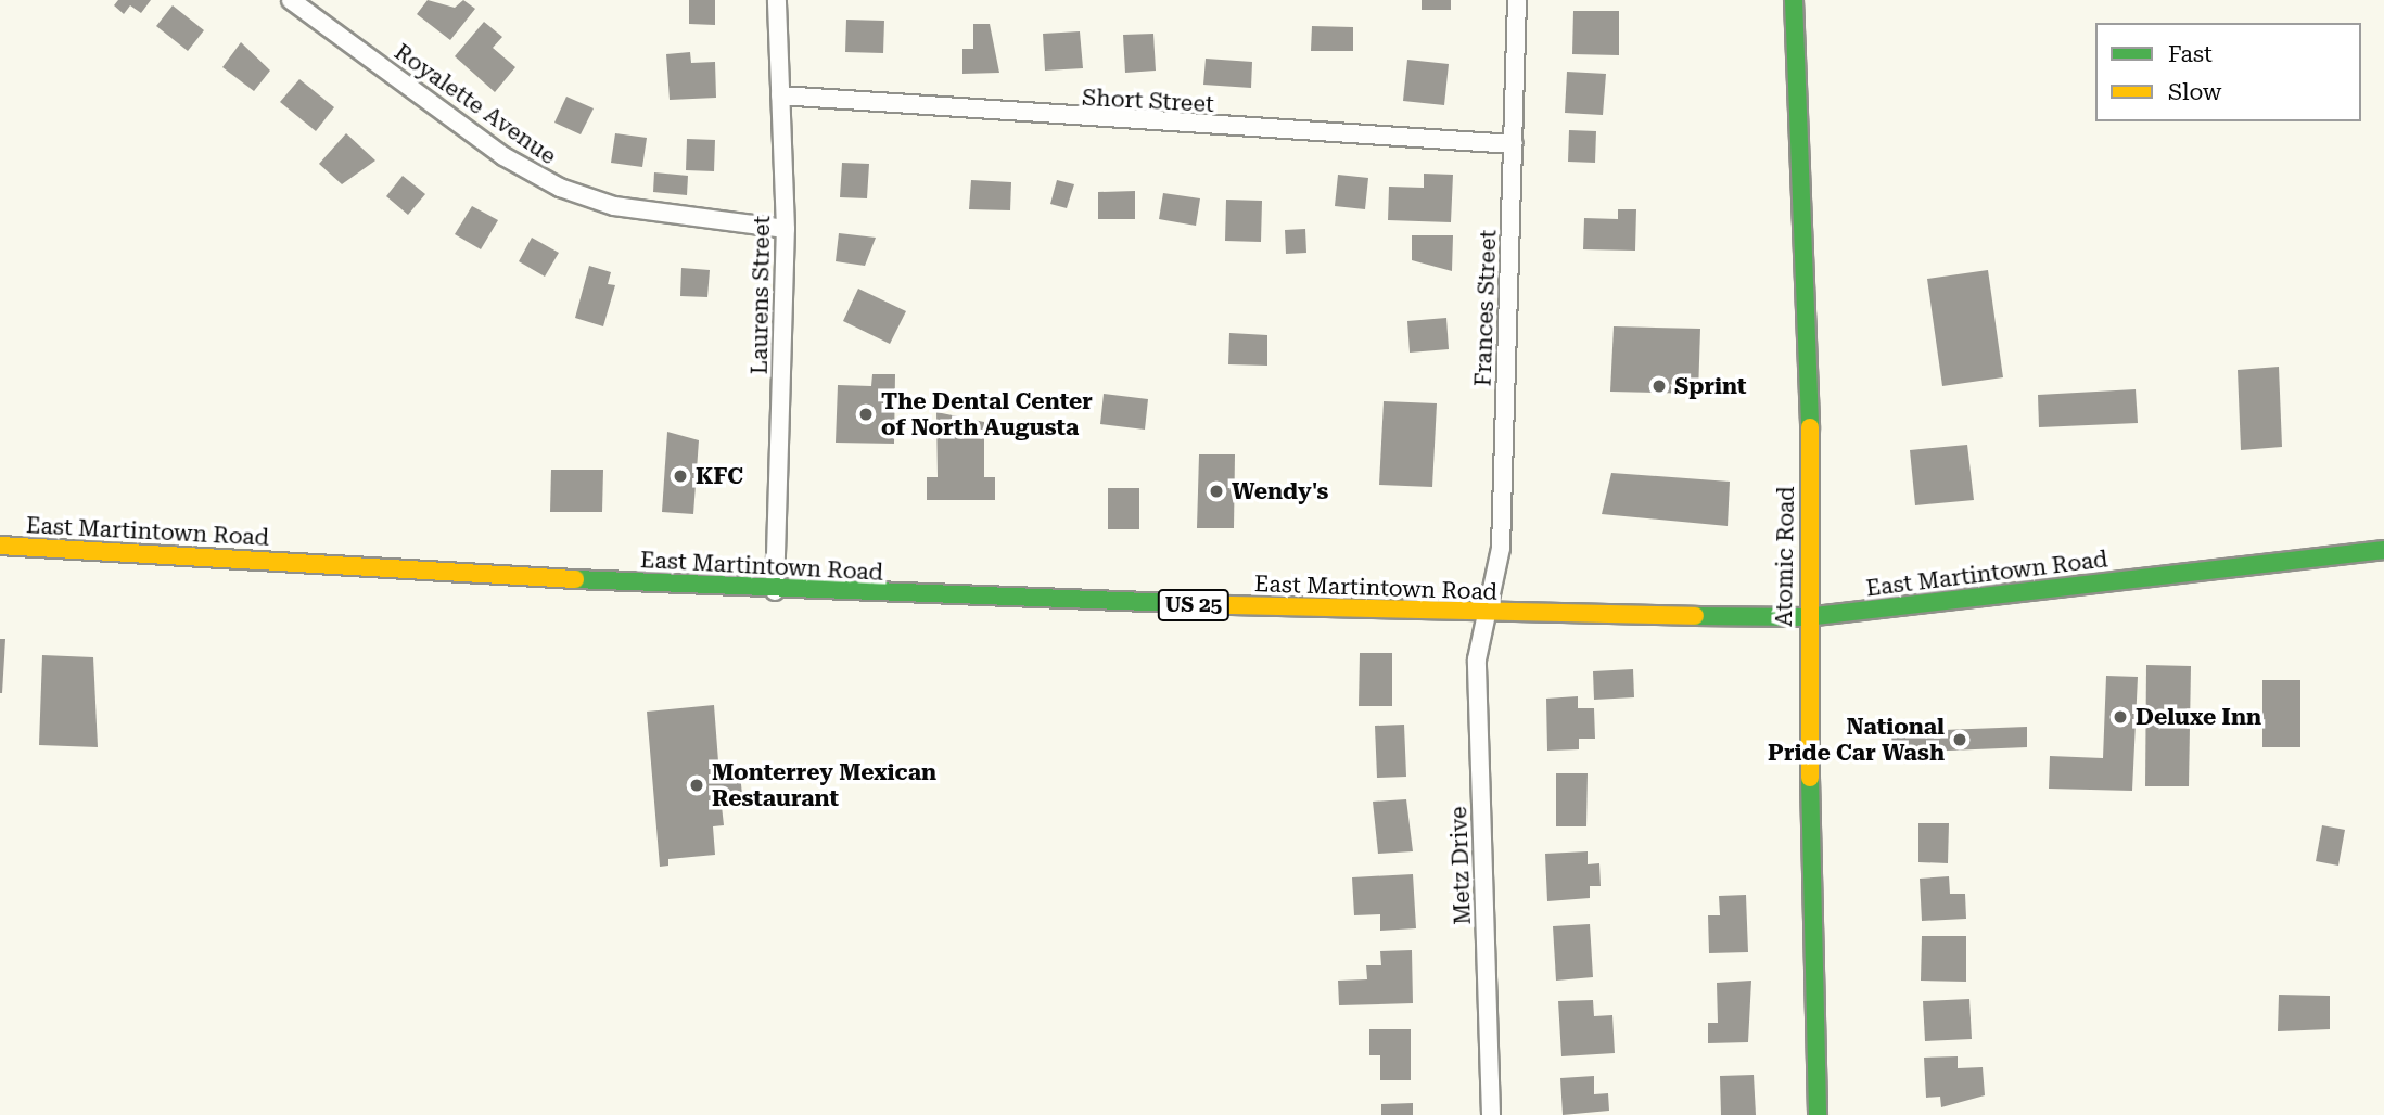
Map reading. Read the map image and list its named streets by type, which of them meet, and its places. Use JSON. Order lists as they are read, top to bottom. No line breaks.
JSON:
{"streets":{"main road":["East Martintown Road","Atomic Road","US 25"],"street":["Short Street","Royalette Avenue","Laurens Street","Frances Street","Metz Drive"]},"crossings":[["Short Street","Laurens Street"],["Short Street","Frances Street"],["Royalette Avenue","Laurens Street"],["Laurens Street","East Martintown Road"],["Frances Street","East Martintown Road"],["Frances Street","Metz Drive"],["East Martintown Road","Atomic Road"],["East Martintown Road","Metz Drive"]],"places":["Sprint","The Dental Center of North Augusta","KFC","Wendy's","Deluxe Inn","National Pride Car Wash","Monterrey Mexican Restaurant"],"legend":["Fast","Slow"]}
